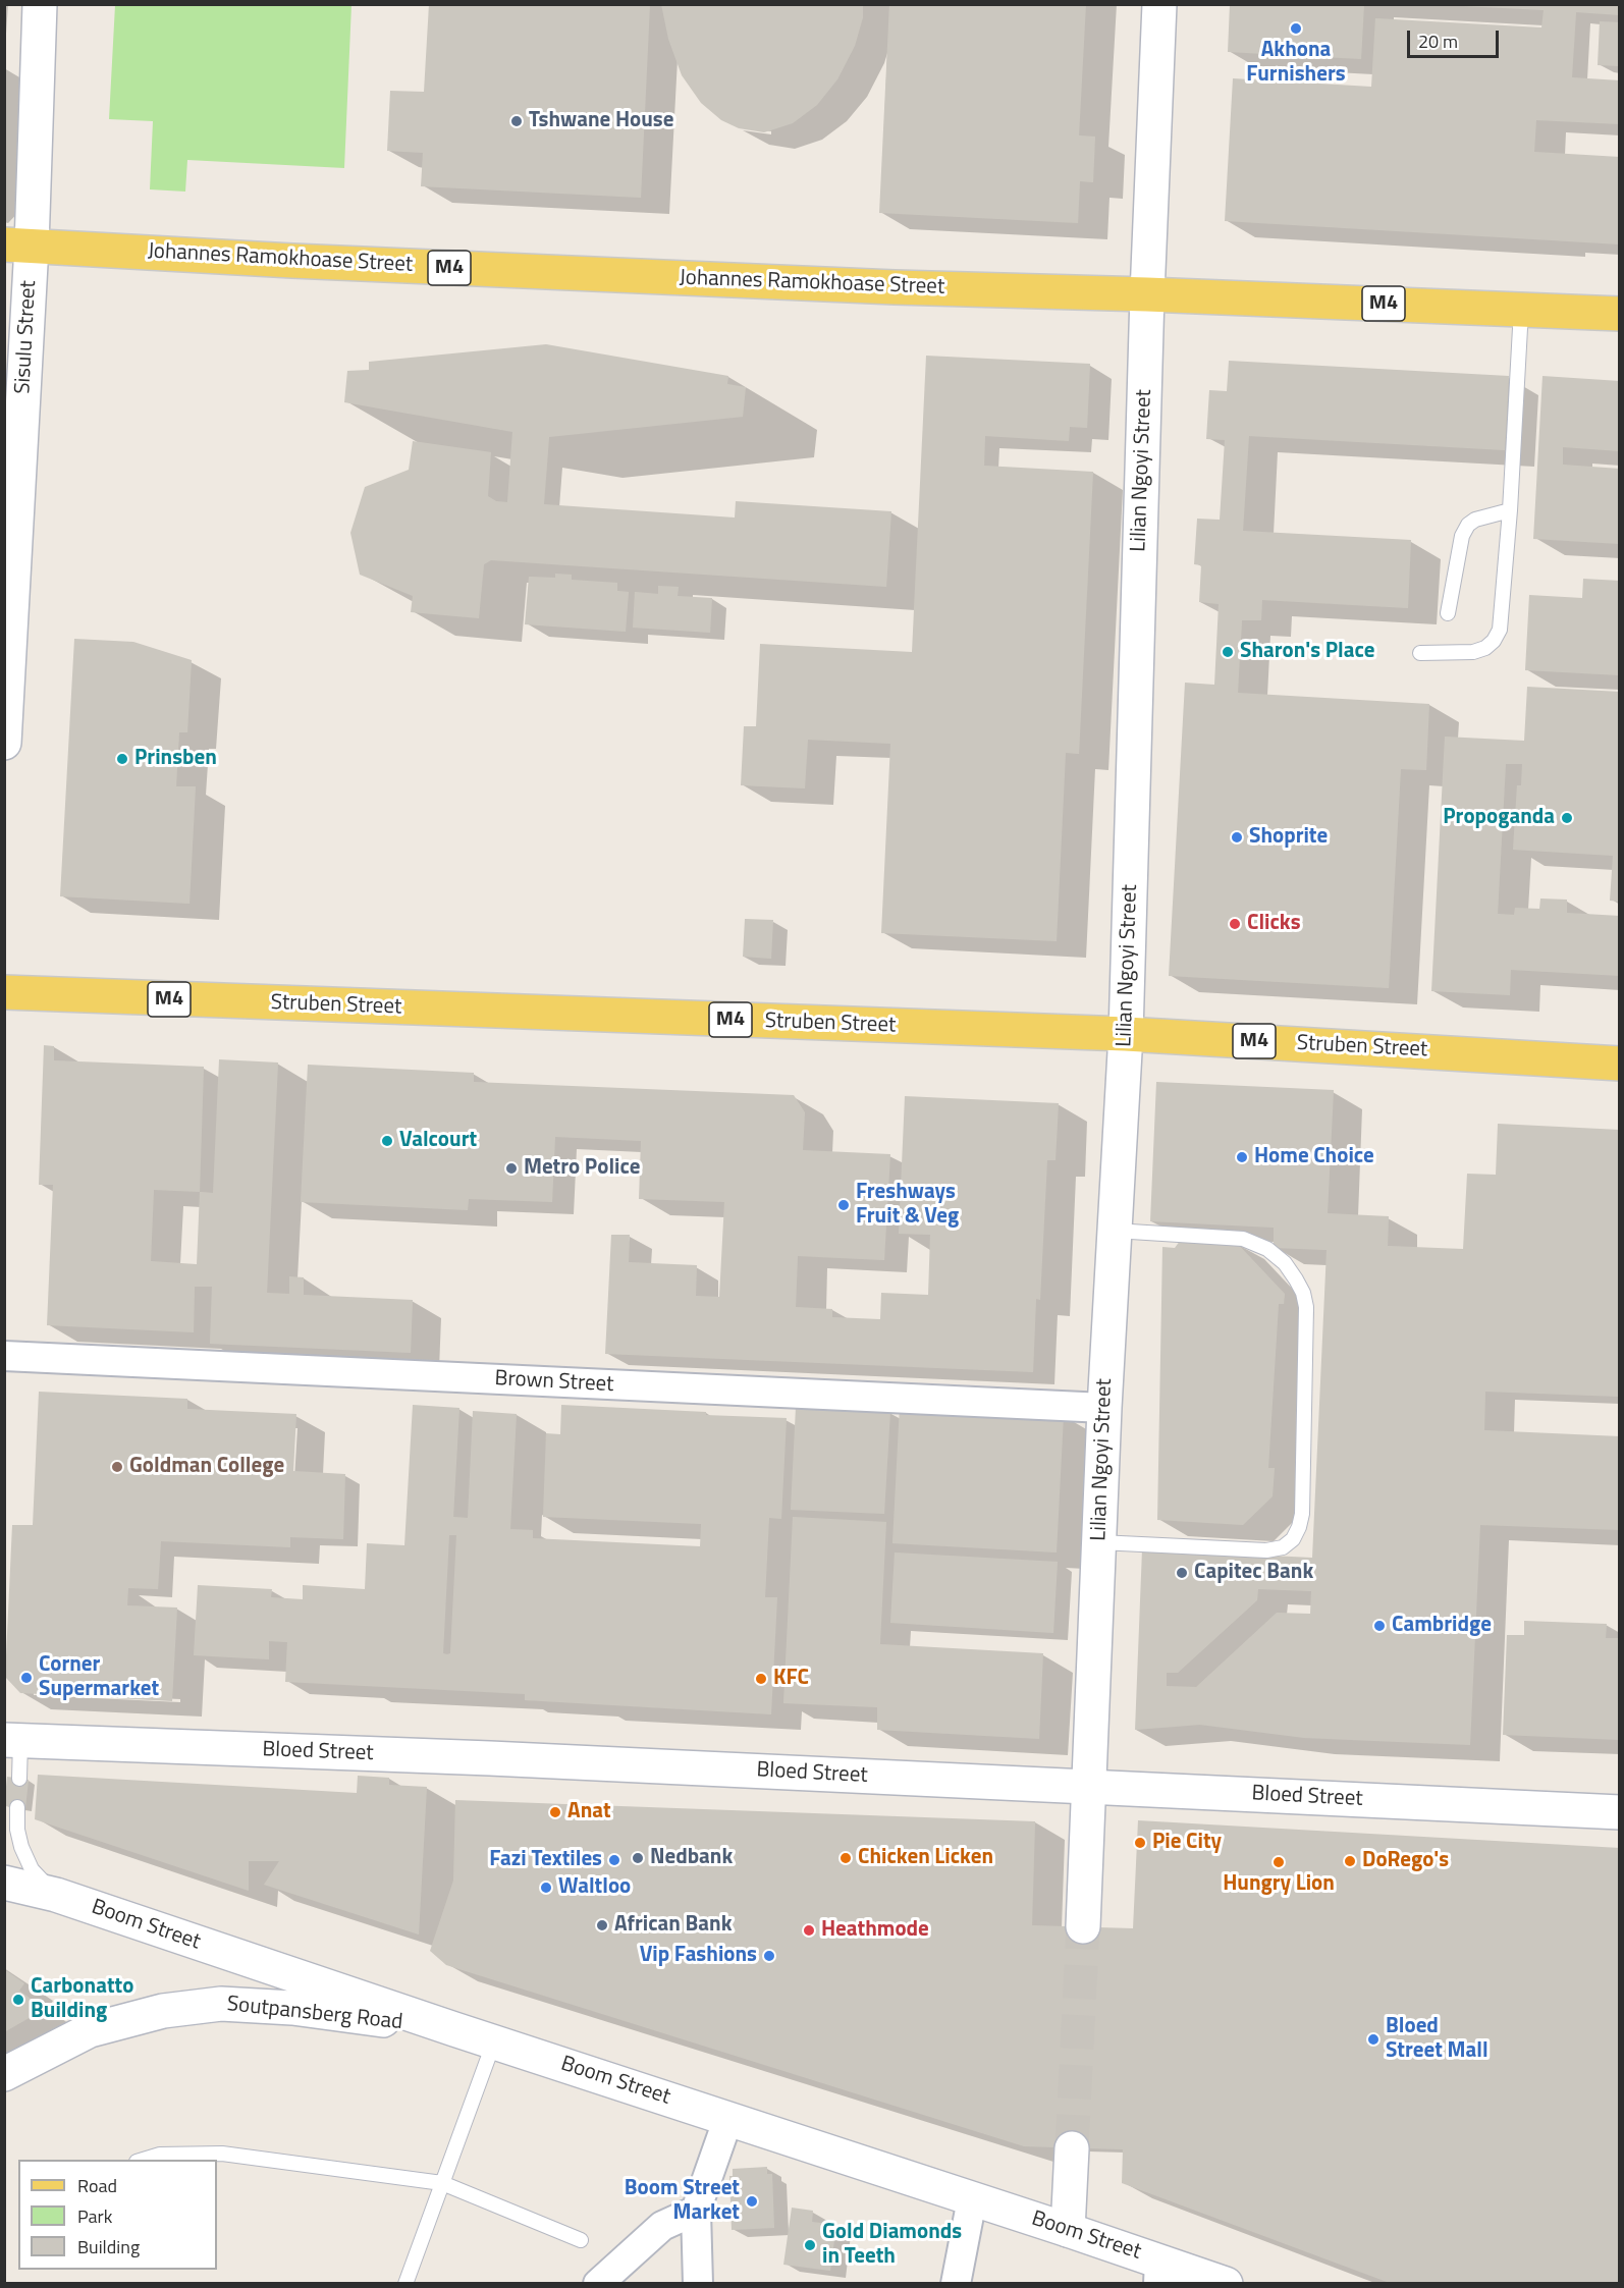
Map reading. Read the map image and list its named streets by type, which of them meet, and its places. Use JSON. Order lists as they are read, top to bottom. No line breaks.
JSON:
{"streets":{"main road":["Johannes Ramokhoase Street","M4","Sisulu Street","Lilian Ngoyi Street","Struben Street","Bloed Street","Boom Street","Soutpansberg Road"],"street":["Brown Street"]},"crossings":[["Johannes Ramokhoase Street","Sisulu Street"],["Johannes Ramokhoase Street","Lilian Ngoyi Street"],["Lilian Ngoyi Street","Struben Street"],["Lilian Ngoyi Street","Brown Street"],["Lilian Ngoyi Street","Bloed Street"],["Boom Street","Soutpansberg Road"]],"places":["Akhona Furnishers","Tshwane House","Sharon's Place","Prinsben","Propoganda","Shoprite","Clicks","Valcourt","Home Choice","Metro Police","Freshways Fruit & Veg","Goldman College","Capitec Bank","Cambridge","Corner Supermarket","KFC","Anat","Pie City","Nedbank","Chicken Licken","Fazi Textiles","DoRego's","Hungry Lion","Waltloo","African Bank","Heathmode","Vip Fashions","Carbonatto Building","Bloed Street Mall","Boom Street Market","Gold Diamonds in Teeth"],"legend":["Road","Park","Building"],"scale_bar":"20 m"}
